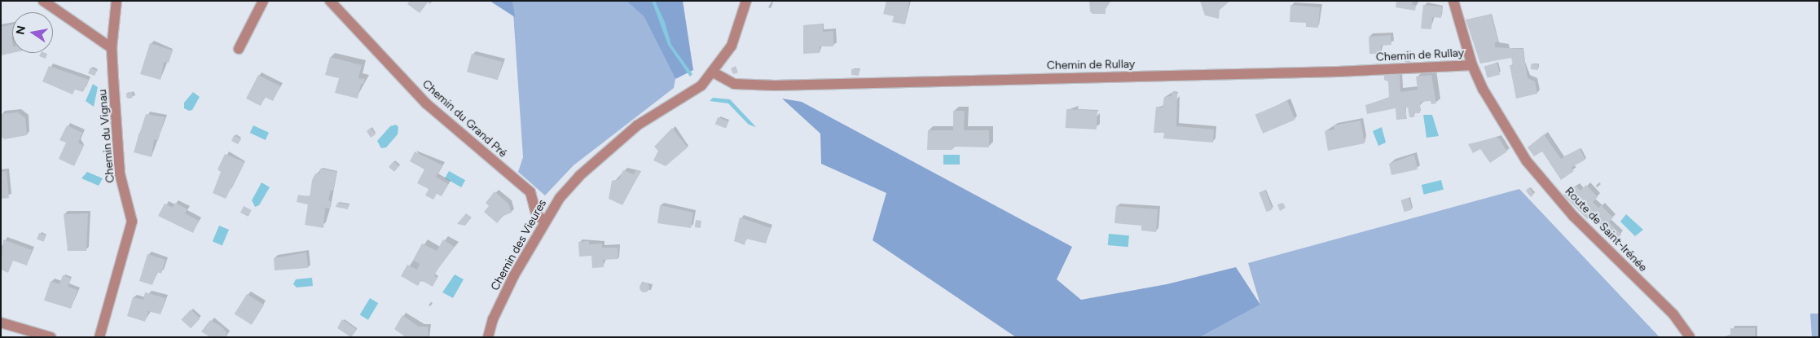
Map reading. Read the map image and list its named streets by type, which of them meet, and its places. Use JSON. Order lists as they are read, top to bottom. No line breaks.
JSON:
{"streets":{"street":["Chemin de Rullay","Chemin du Grand Pré","Chemin du Vignau","Route de Saint-Irénée","Chemin des Vieures"]},"crossings":[["Chemin de Rullay","Route de Saint-Irénée"],["Chemin de Rullay","Chemin des Vieures"],["Chemin du Grand Pré","Chemin des Vieures"]],"north":"left"}
